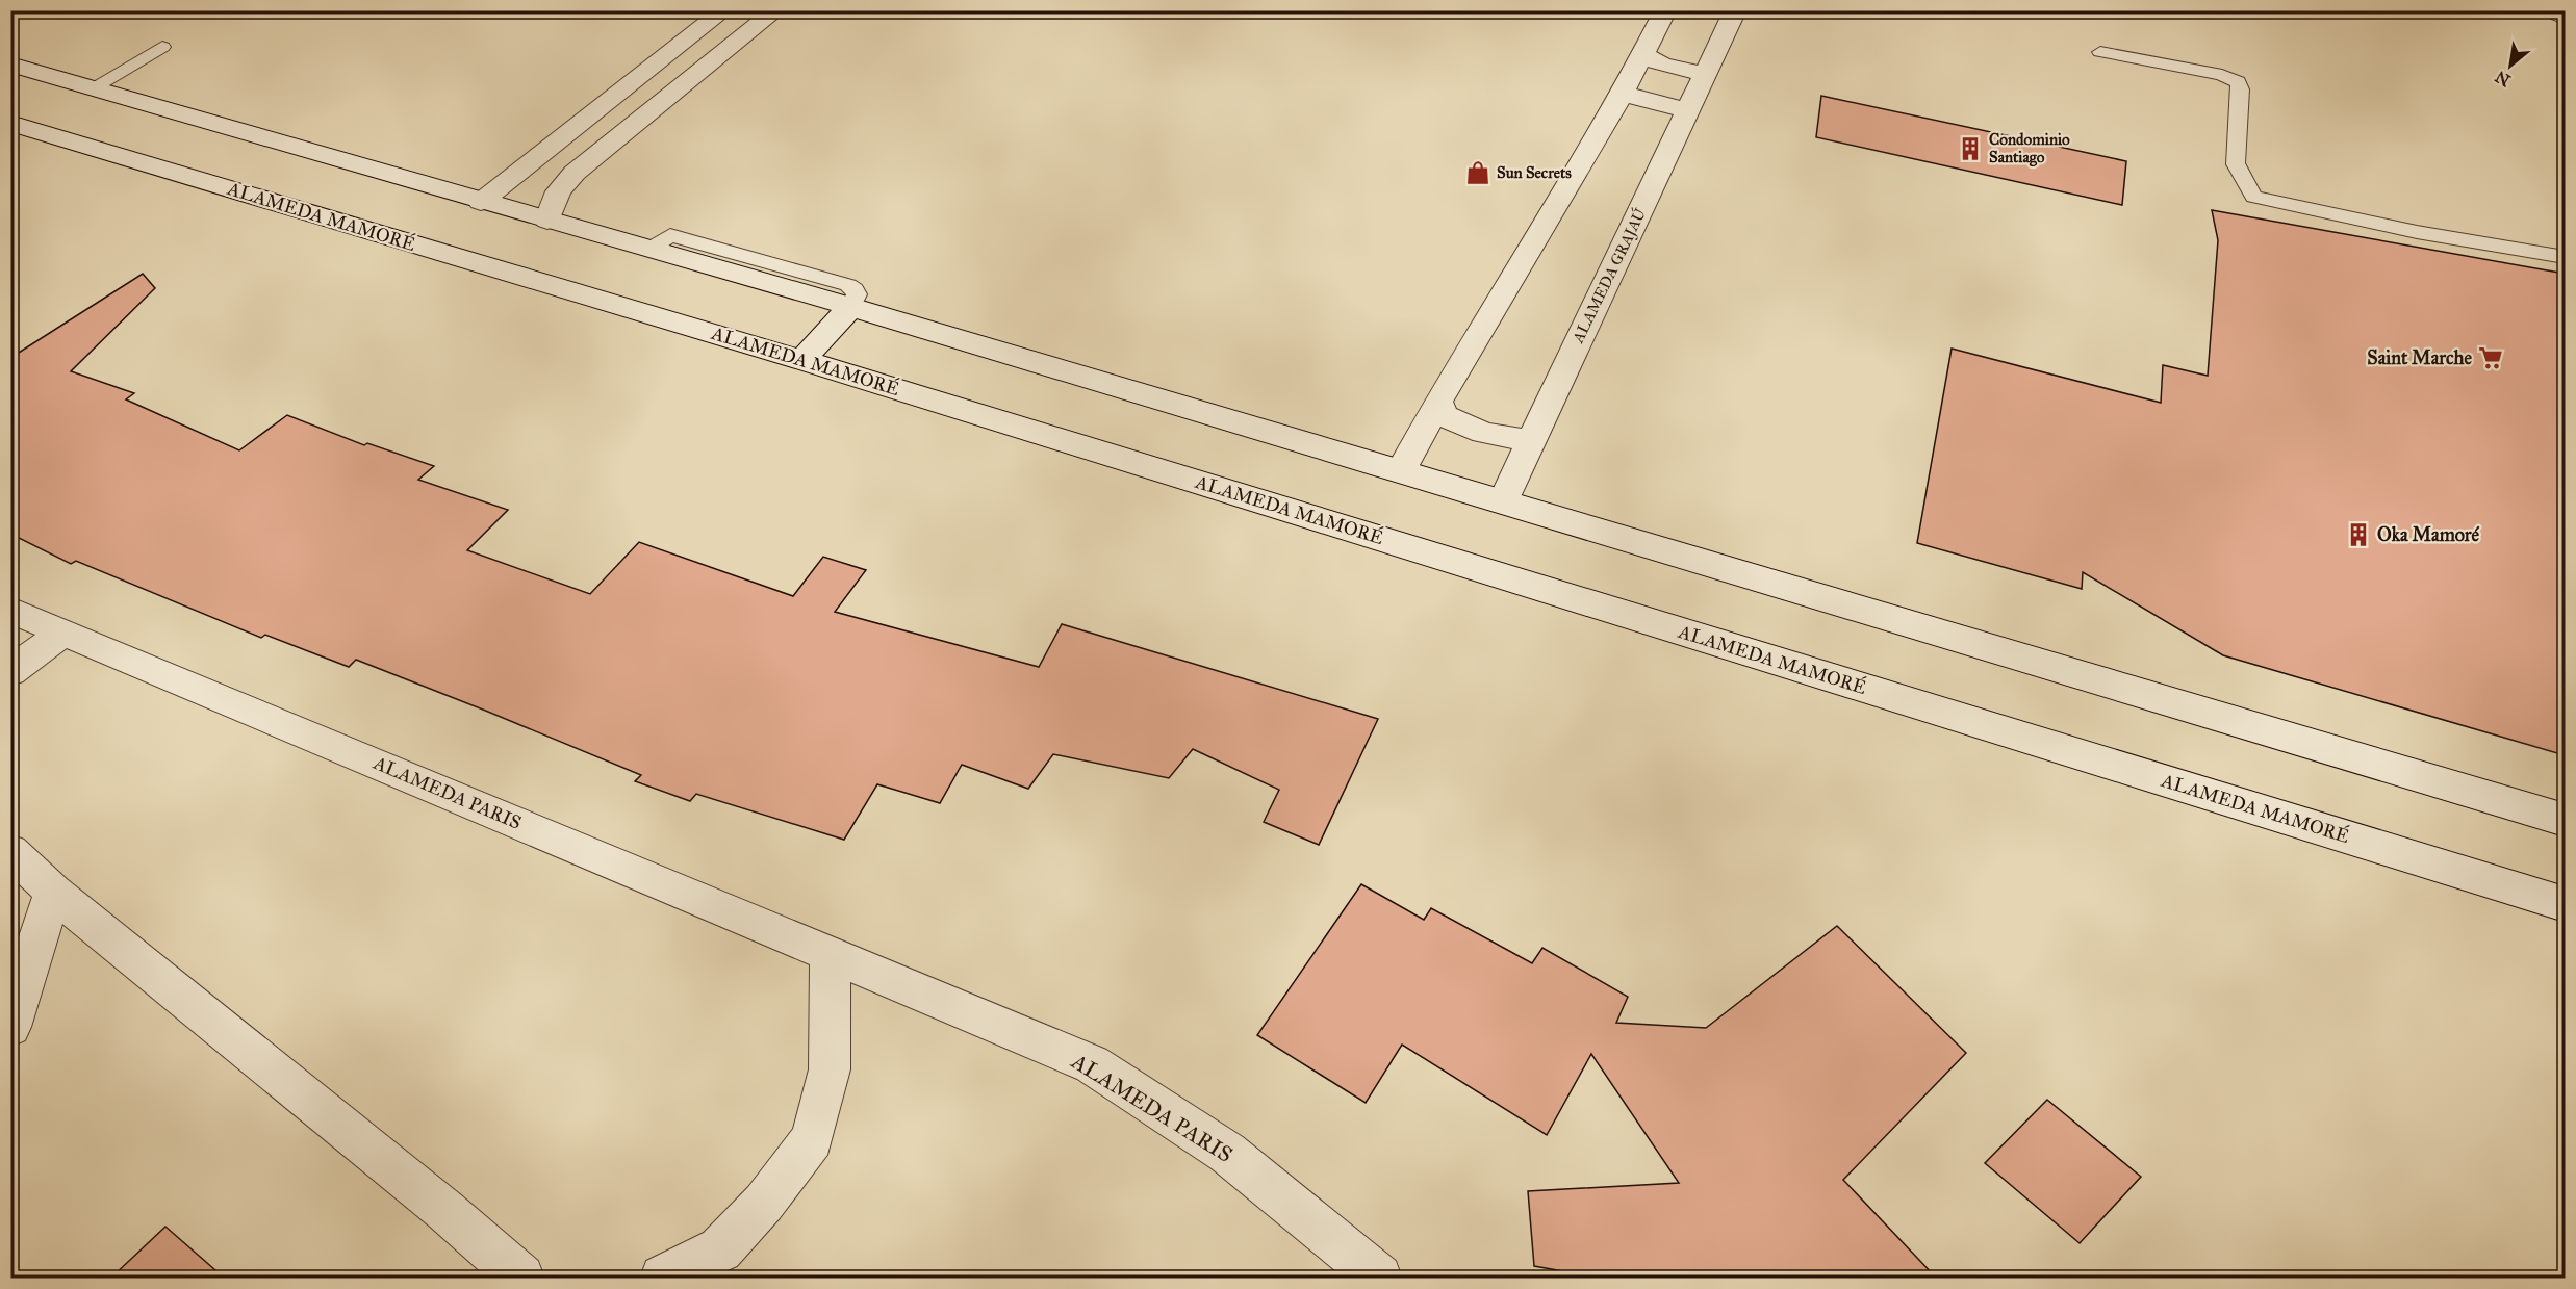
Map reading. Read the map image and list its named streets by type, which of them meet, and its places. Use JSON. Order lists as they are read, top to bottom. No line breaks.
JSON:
{"streets":{"main road":["ALAMEDA MAMORÉ","ALAMEDA GRAJAÚ","ALAMEDA PARIS"]},"places":{"building":["Condominio Santiago","Oka Mamoré"],"shop":["Sun Secrets"],"supermarket":["Saint Marche"]},"north":"bottom left"}
